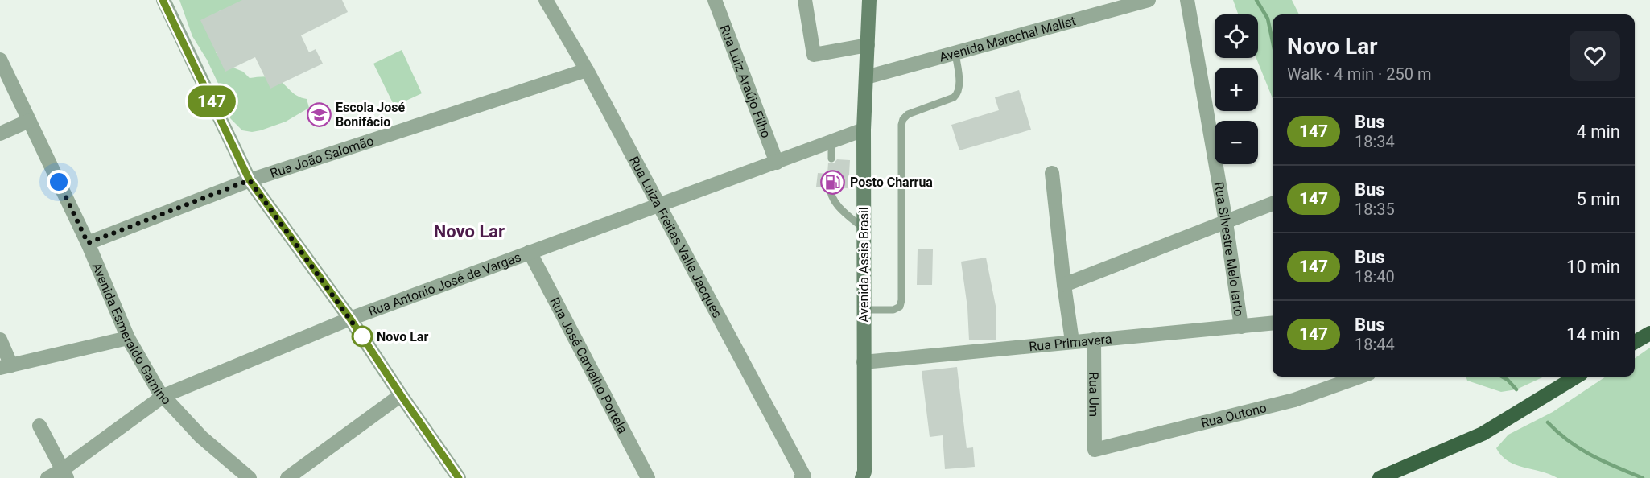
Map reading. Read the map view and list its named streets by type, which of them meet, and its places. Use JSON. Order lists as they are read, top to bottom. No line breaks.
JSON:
{"streets":{"main road":["Avenida Assis Brasil"],"street":["Avenida Marechal Mallet","Rua Luiz Araújo Filho","Rua João Salomão","Rua Luiza Freitas Valle Jacques","Rua Silvestre Melo Iarto","Rua Antonio José de Vargas","Avenida Esmeraldo Gamino","Rua Primavera","Rua José Carvalho Portela","Rua Um","Rua Outono"]},"crossings":[["Avenida Marechal Mallet","Avenida Assis Brasil"],["Rua Luiz Araújo Filho","Rua Antonio José de Vargas"],["Rua João Salomão","Rua Luiza Freitas Valle Jacques"],["Rua João Salomão","Avenida Esmeraldo Gamino"],["Rua Luiza Freitas Valle Jacques","Rua Antonio José de Vargas"],["Rua Silvestre Melo Iarto","Rua Primavera"],["Avenida Assis Brasil","Rua Antonio José de Vargas"],["Avenida Assis Brasil","Rua Primavera"],["Rua Antonio José de Vargas","Avenida Esmeraldo Gamino"],["Rua Antonio José de Vargas","Rua José Carvalho Portela"],["Rua Primavera","Rua Um"],["Rua Um","Rua Outono"]],"districts":["Novo Lar"],"places":{"school or university":["Escola José Bonifácio"],"fuel station":["Posto Charrua"],"other":["Novo Lar"]},"lines":["bus line 147"],"page":{"on_map":"147","map_buttons":["+","−"],"heading":["Novo Lar","Walk · 4 min · 250 m"],"list":[{"mark":"147","name":"Bus","note":"18:34","value":"4 min"},{"mark":"147","name":"Bus","note":"18:35","value":"5 min"},{"mark":"147","name":"Bus","note":"18:40","value":"10 min"},{"mark":"147","name":"Bus","note":"18:44","value":"14 min"}]}}
